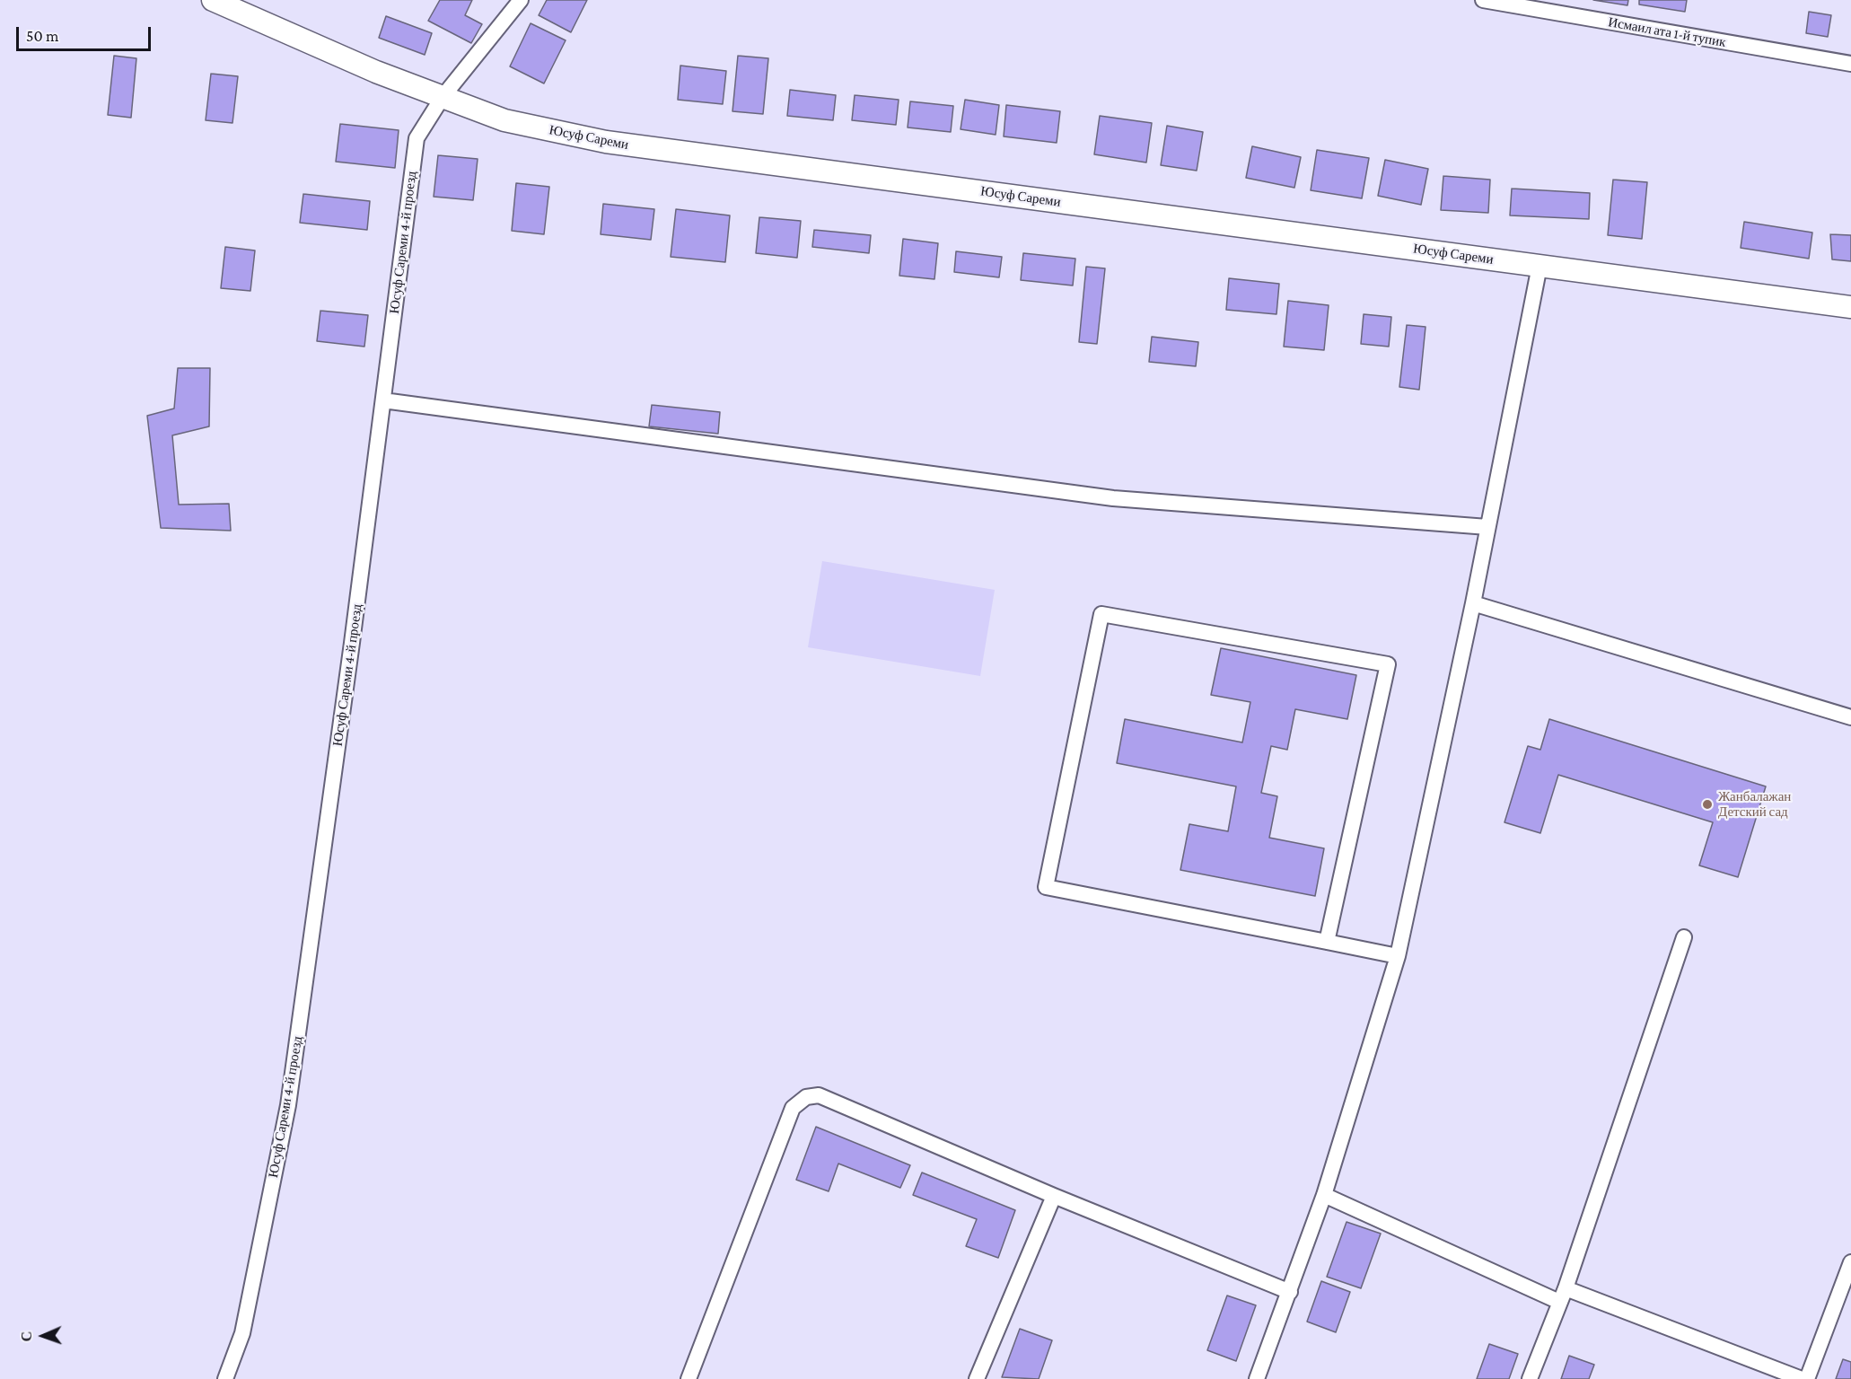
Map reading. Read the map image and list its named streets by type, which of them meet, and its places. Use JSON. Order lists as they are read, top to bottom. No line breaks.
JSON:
{"streets":{"main road":["Юсуф Сареми"],"street":["Исмаил ата 1-й тупик","Юсуф Сареми 4-й проезд"]},"crossings":[["Юсуф Сареми","Юсуф Сареми 4-й проезд"]],"places":["Жанбалажан Детский сад"],"scale_bar":"50 m","north":"left"}
